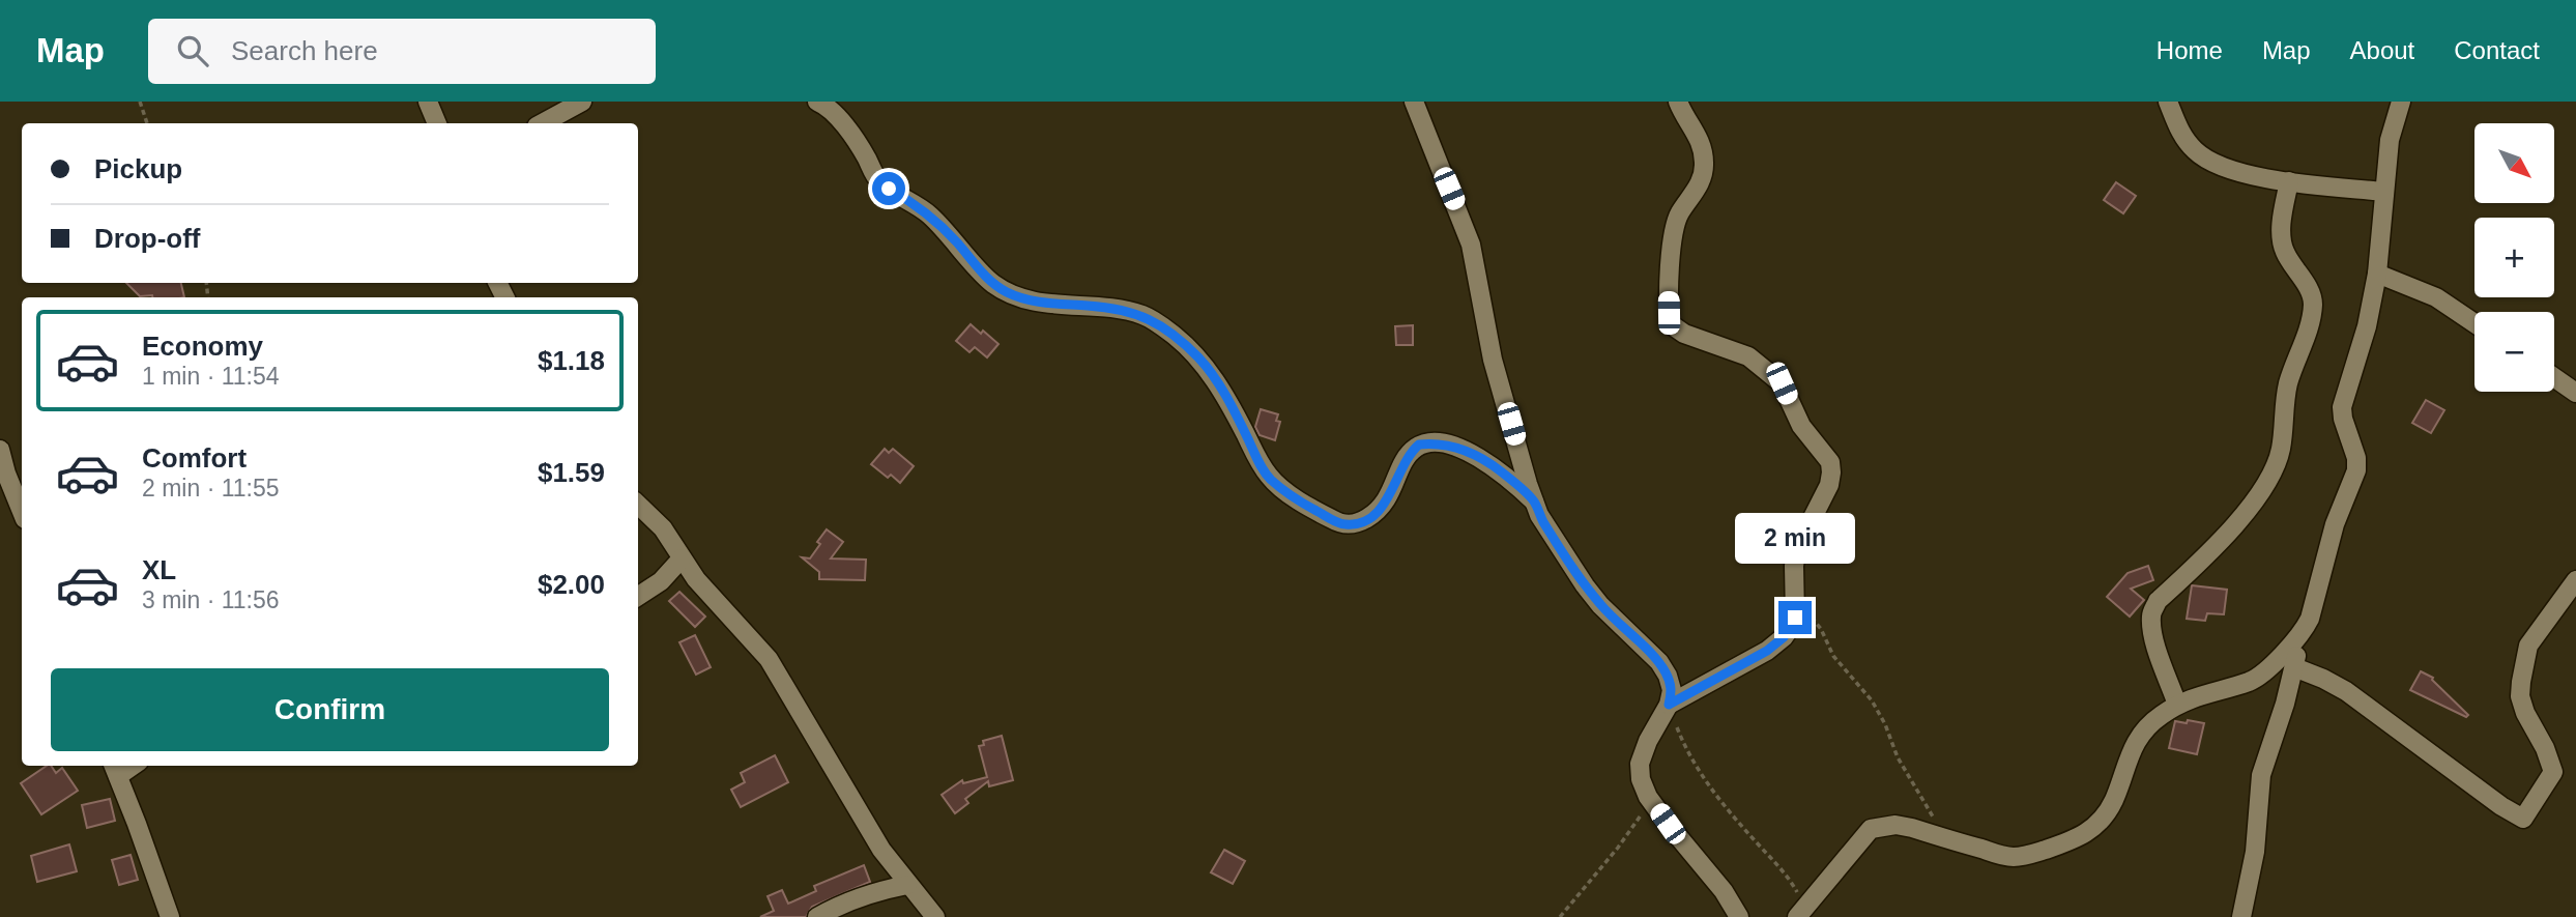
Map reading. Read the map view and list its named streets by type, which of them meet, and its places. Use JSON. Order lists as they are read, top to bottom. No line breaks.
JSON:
{"north":"bottom right","page":{"header":"Map","search":"Search here","nav":["Home","Map","About","Contact"],"map_buttons":["+","−"],"banner":["Pickup","Drop-off"],"list":[{"name":"Economy","note":"1 min · 11:54","value":"$1.18"},{"name":"Comfort","note":"2 min · 11:55","value":"$1.59"},{"name":"XL","note":"3 min · 11:56","value":"$2.00"}],"bubble":"2 min","buttons":"Confirm"}}
